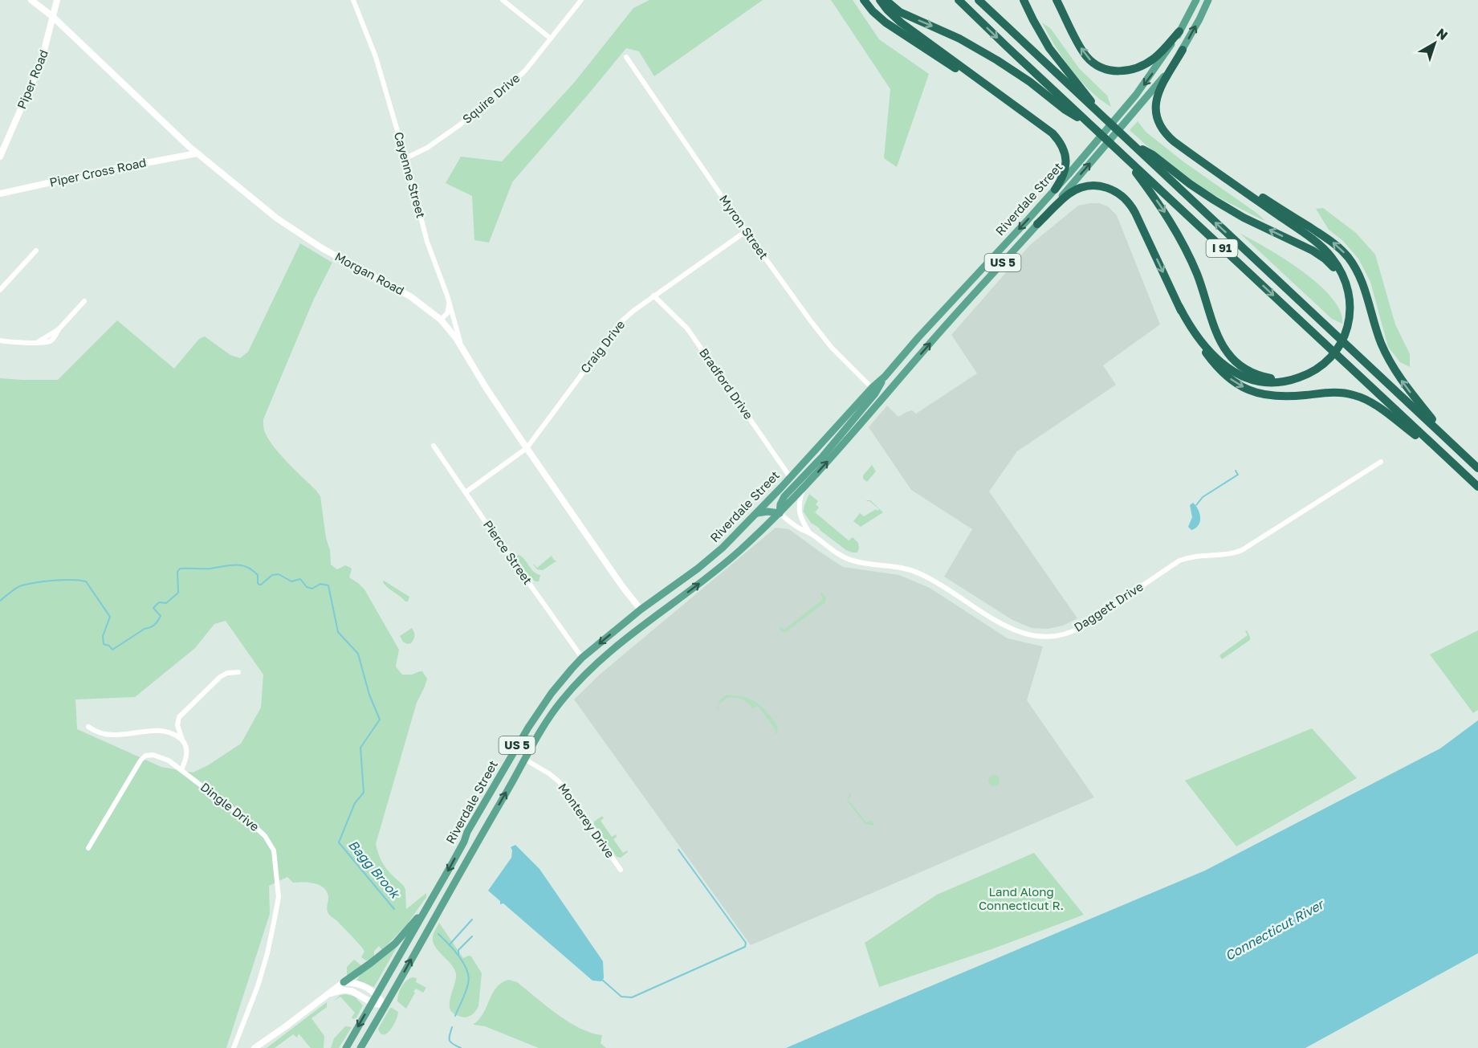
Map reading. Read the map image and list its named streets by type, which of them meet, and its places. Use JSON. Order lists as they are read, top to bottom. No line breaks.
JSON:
{"streets":{"highway":["I 91"],"main road":["Piper Road","Piper Cross Road","Riverdale Street","US 5","Morgan Road"],"street":["Squire Drive","Cayenne Street","Myron Street","Craig Drive","Bradford Drive","Pierce Street","Daggett Drive","Dingle Drive","Monterey Drive"]},"crossings":[["Piper Road","Morgan Road"],["Squire Drive","Cayenne Street"],["Piper Cross Road","Morgan Road"],["Cayenne Street","Morgan Road"],["Riverdale Street","Myron Street"],["Riverdale Street","Morgan Road"],["Riverdale Street","Bradford Drive"],["Riverdale Street","Pierce Street"],["Riverdale Street","Daggett Drive"],["Riverdale Street","Monterey Drive"],["Myron Street","Craig Drive"],["Morgan Road","Craig Drive"],["Craig Drive","Bradford Drive"],["Craig Drive","Pierce Street"]],"water":["Bagg Brook","Connecticut River"],"parks":["Land Along Connecticut R."],"north":"top right"}
